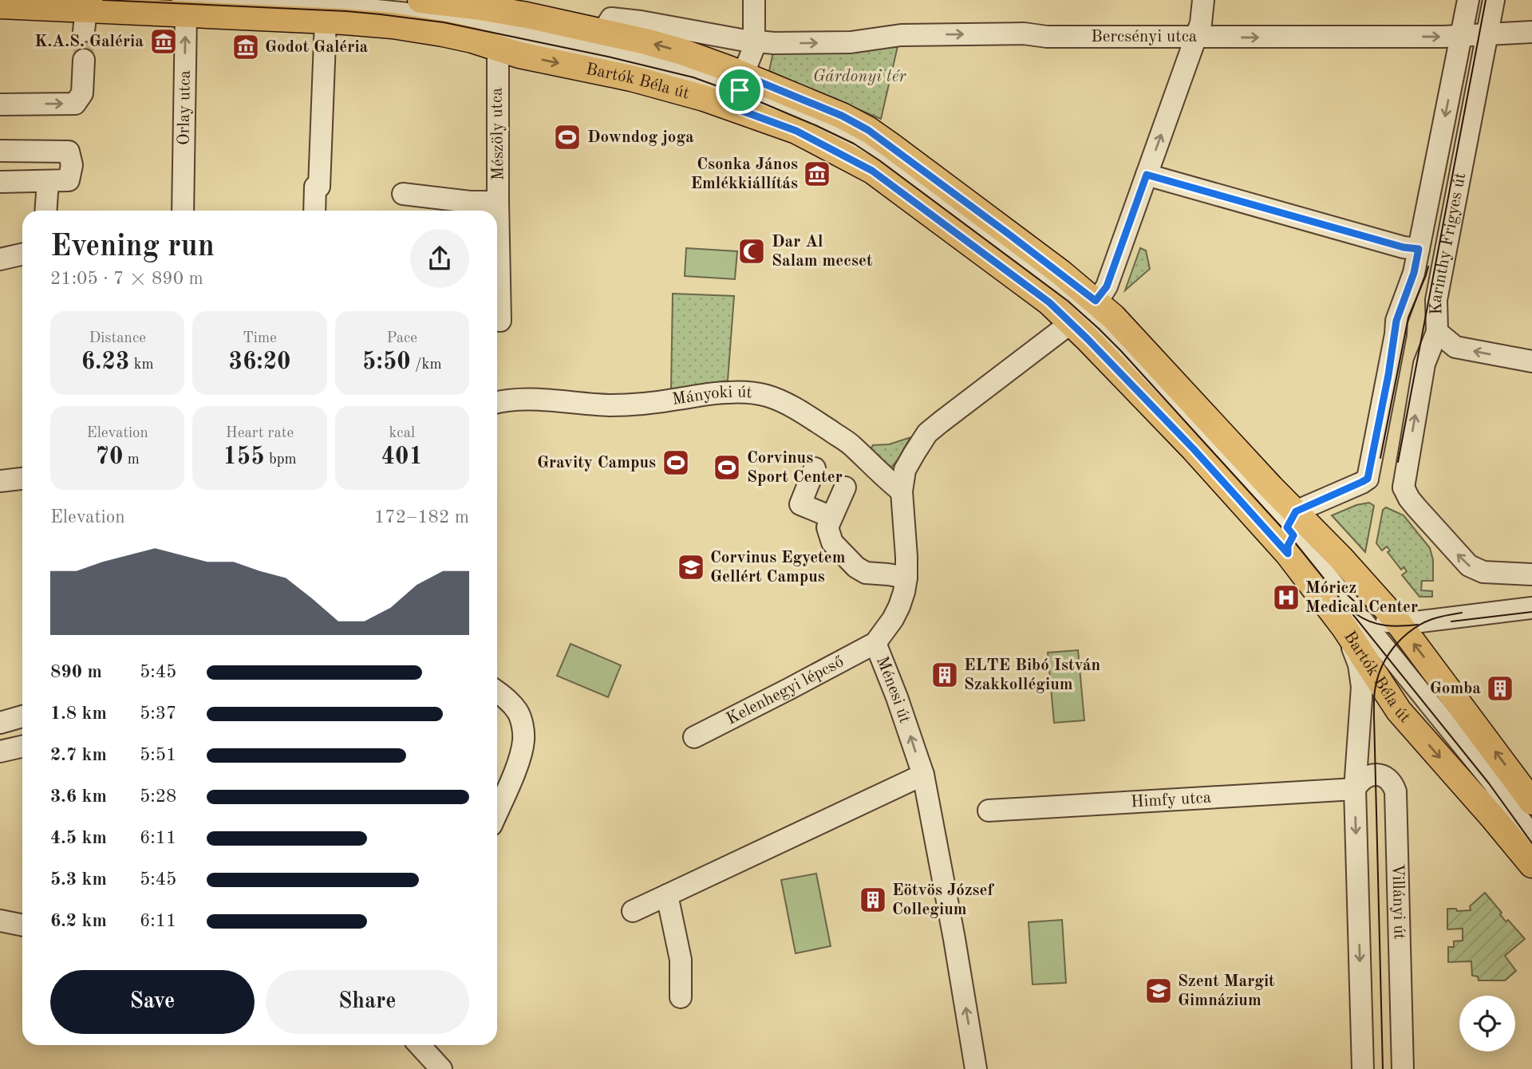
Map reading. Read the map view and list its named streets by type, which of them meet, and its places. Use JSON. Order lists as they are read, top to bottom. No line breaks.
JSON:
{"streets":{"main road":["Bartók Béla út"],"street":["Bercsényi utca","Orlay utca","Mészöly utca","Karinthy Frigyes út","Mányoki út","Ménesi út","Kelenhegyi lépcső","Himfy utca","Villányi út"]},"crossings":[["Bercsényi utca","Bartók Béla út"],["Bercsényi utca","Karinthy Frigyes út"],["Bartók Béla út","Orlay utca"],["Bartók Béla út","Mészöly utca"],["Bartók Béla út","Ménesi út"],["Mányoki út","Ménesi út"],["Ménesi út","Kelenhegyi lépcső"],["Himfy utca","Villányi út"]],"one_way":["Bercsényi utca","Ménesi út"],"parks":["Gárdonyi tér"],"places":{"museum":["K.A.S. Galéria","Godot Galéria","Csonka János Emlékkiállítás"],"sports":["Downdog joga","Gravity Campus","Corvinus Sport Center"],"mosque":["Dar Al Salam mecset"],"school or university":["Corvinus Egyetem Gellért Campus","Szent Margit Gimnázium"],"hospital":["Móricz Medical Center"],"building":["ELTE Bibó István Szakkollégium","Gomba","Eötvös József Collegium"]},"page":{"heading":["Evening run","21:05 · 7 × 890 m"],"stats":[["Distance","6.23 km"],["Time","36:20"],["Pace","5:50 /km"],["Elevation","70 m"],["Heart rate","155 bpm"],["kcal","401"]],"chart":["Elevation","172–182 m"],"list":[{"name":"890 m","note":"5:45"},{"name":"1.8 km","note":"5:37"},{"name":"2.7 km","note":"5:51"},{"name":"3.6 km","note":"5:28"},{"name":"4.5 km","note":"6:11"},{"name":"5.3 km","note":"5:45"},{"name":"6.2 km","note":"6:11"}],"buttons":["Save","Share"]}}
